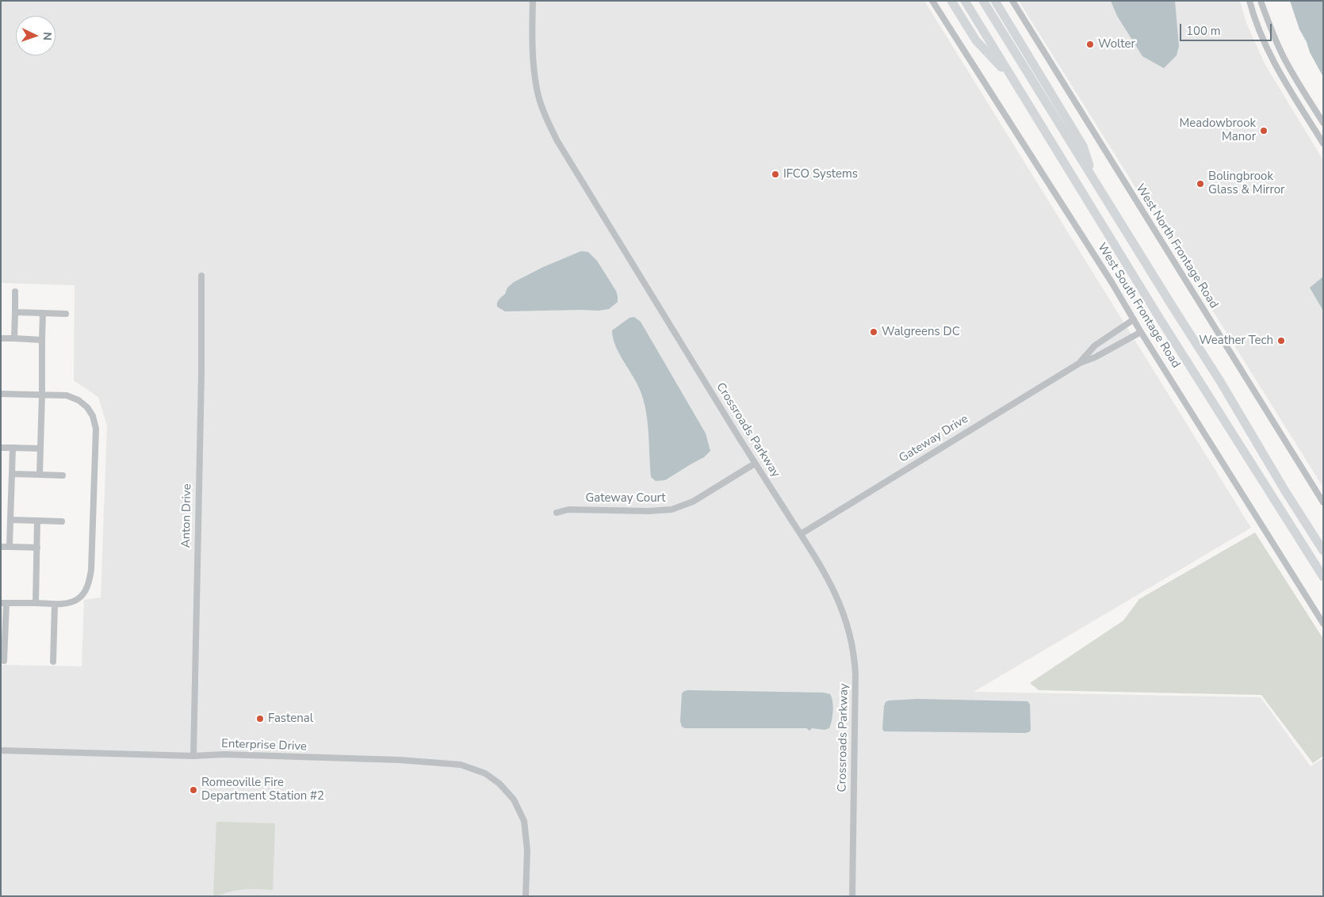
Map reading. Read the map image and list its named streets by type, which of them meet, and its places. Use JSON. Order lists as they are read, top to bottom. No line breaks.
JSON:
{"streets":{"street":["West North Frontage Road","West South Frontage Road","Crossroads Parkway","Gateway Drive","Gateway Court","Anton Drive","Enterprise Drive"]},"crossings":[["West South Frontage Road","Gateway Drive"],["Crossroads Parkway","Gateway Drive"],["Crossroads Parkway","Gateway Court"],["Anton Drive","Enterprise Drive"]],"places":["Wolter","Meadowbrook Manor","IFCO Systems","Bolingbrook Glass & Mirror","Walgreens DC","Weather Tech","Fastenal","Romeoville Fire Department Station #2"],"scale_bar":"100 m","north":"right"}
